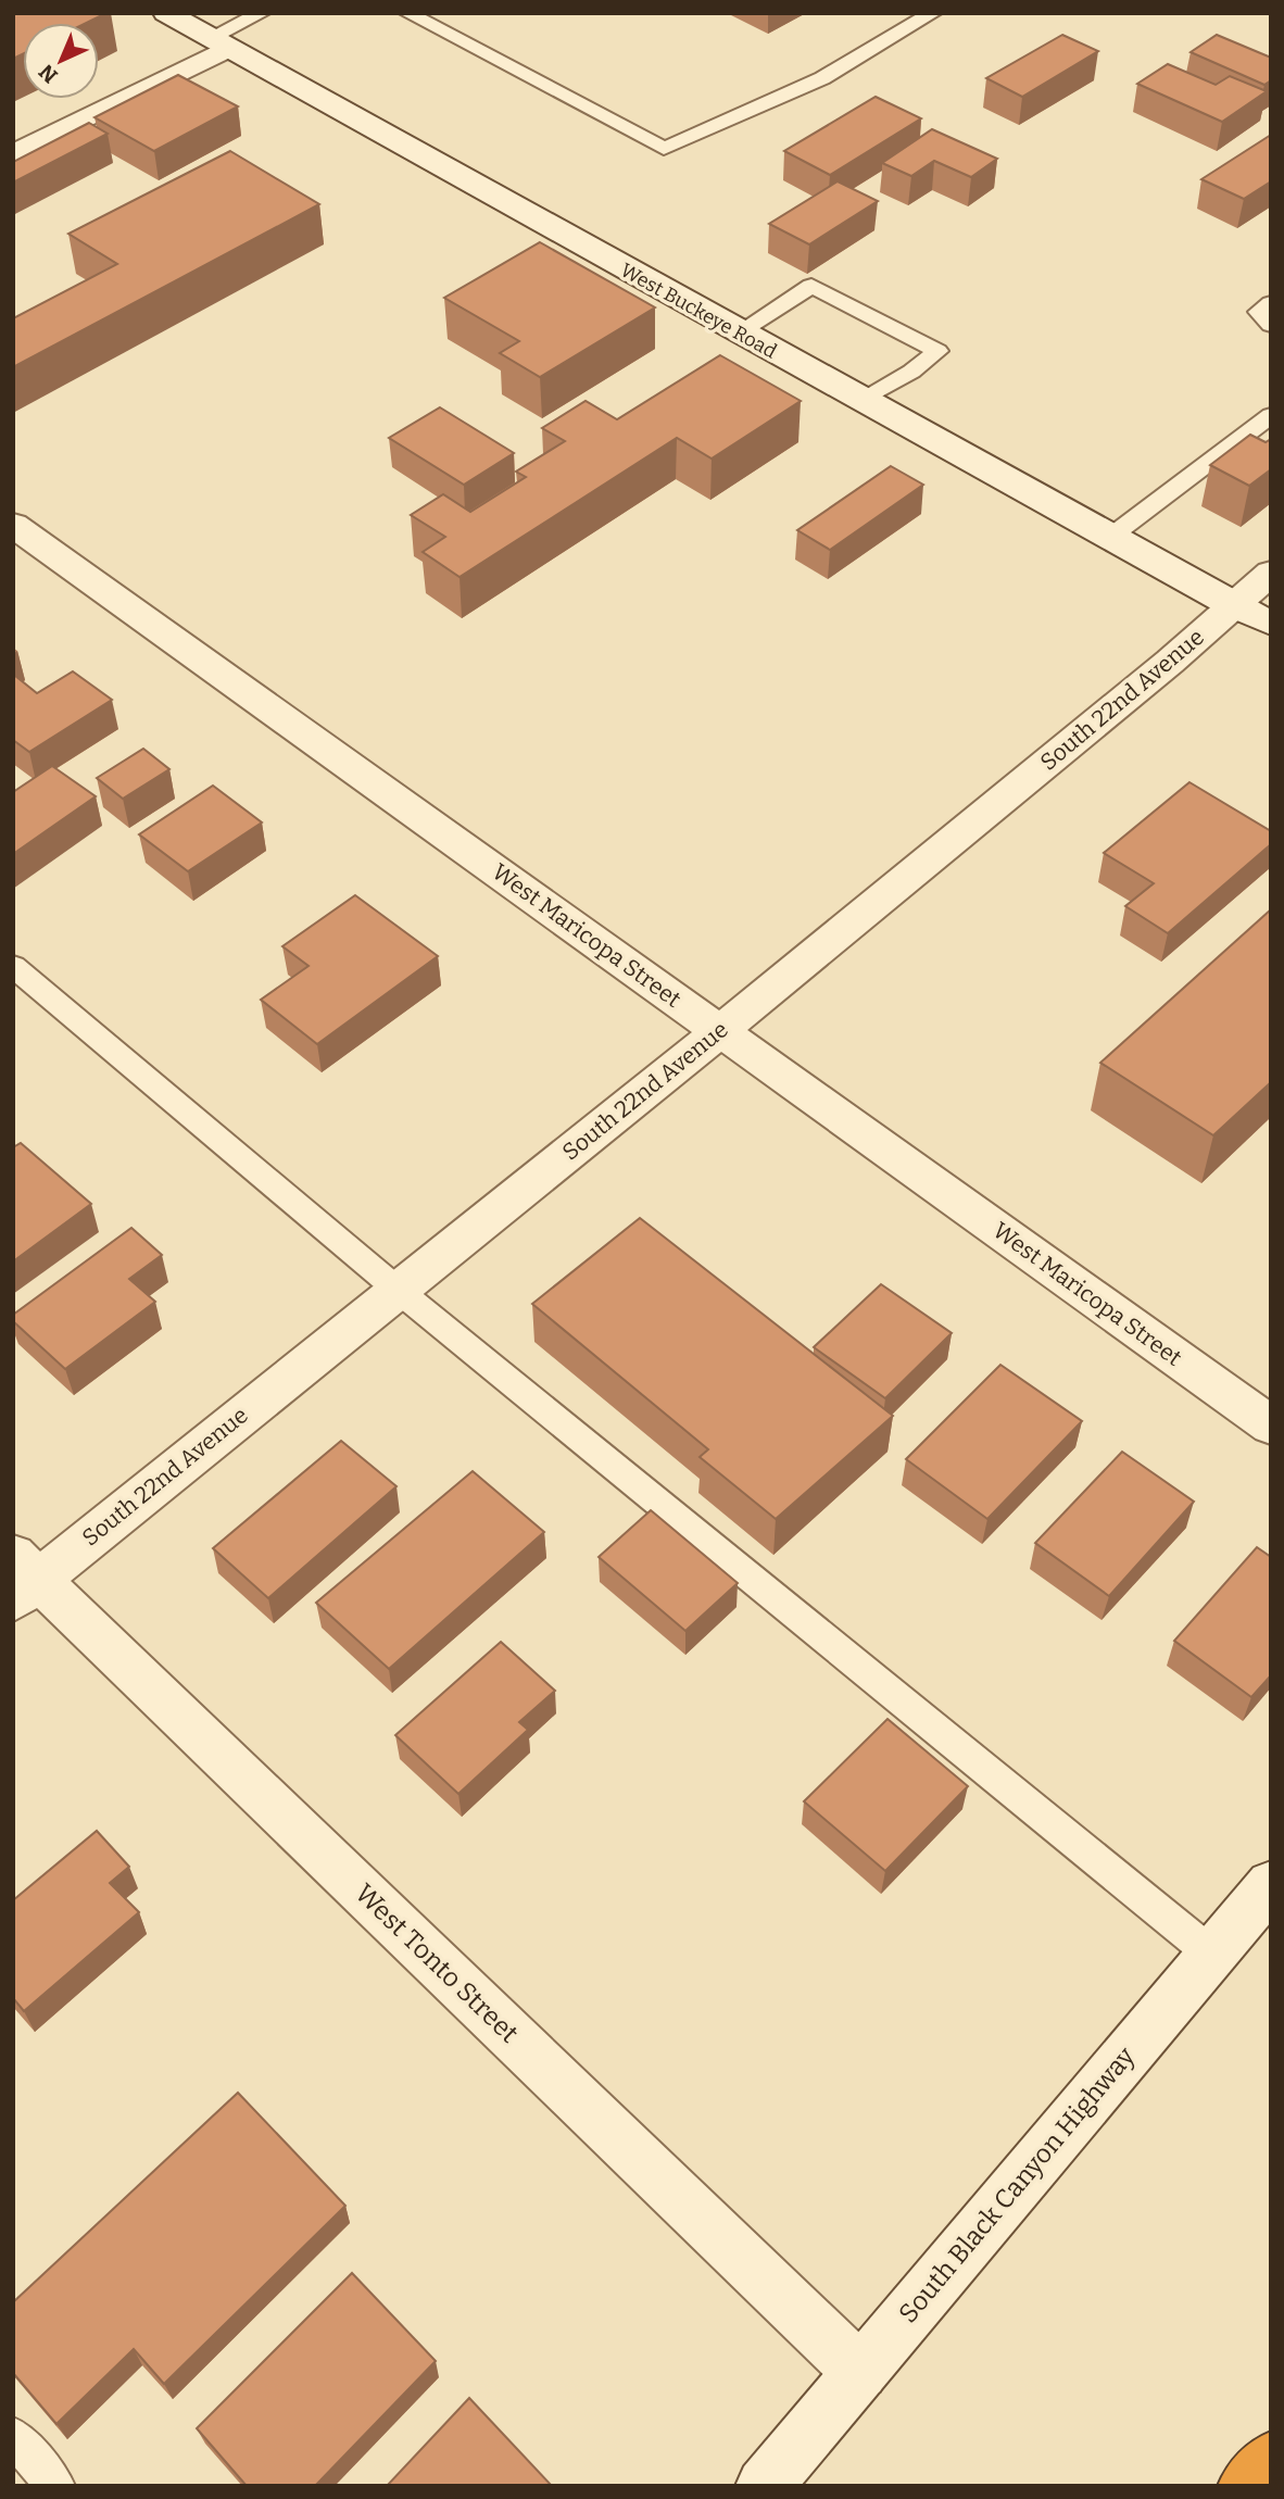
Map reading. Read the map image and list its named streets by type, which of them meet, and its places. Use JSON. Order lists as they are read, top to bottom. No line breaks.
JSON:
{"streets":{"street":["West Buckeye Road","South 22nd Avenue","West Maricopa Street","West Tonto Street","South Black Canyon Highway"]},"crossings":[["West Buckeye Road","South 22nd Avenue"],["South 22nd Avenue","West Maricopa Street"],["South 22nd Avenue","West Tonto Street"],["West Tonto Street","South Black Canyon Highway"]],"north":"bottom left"}
